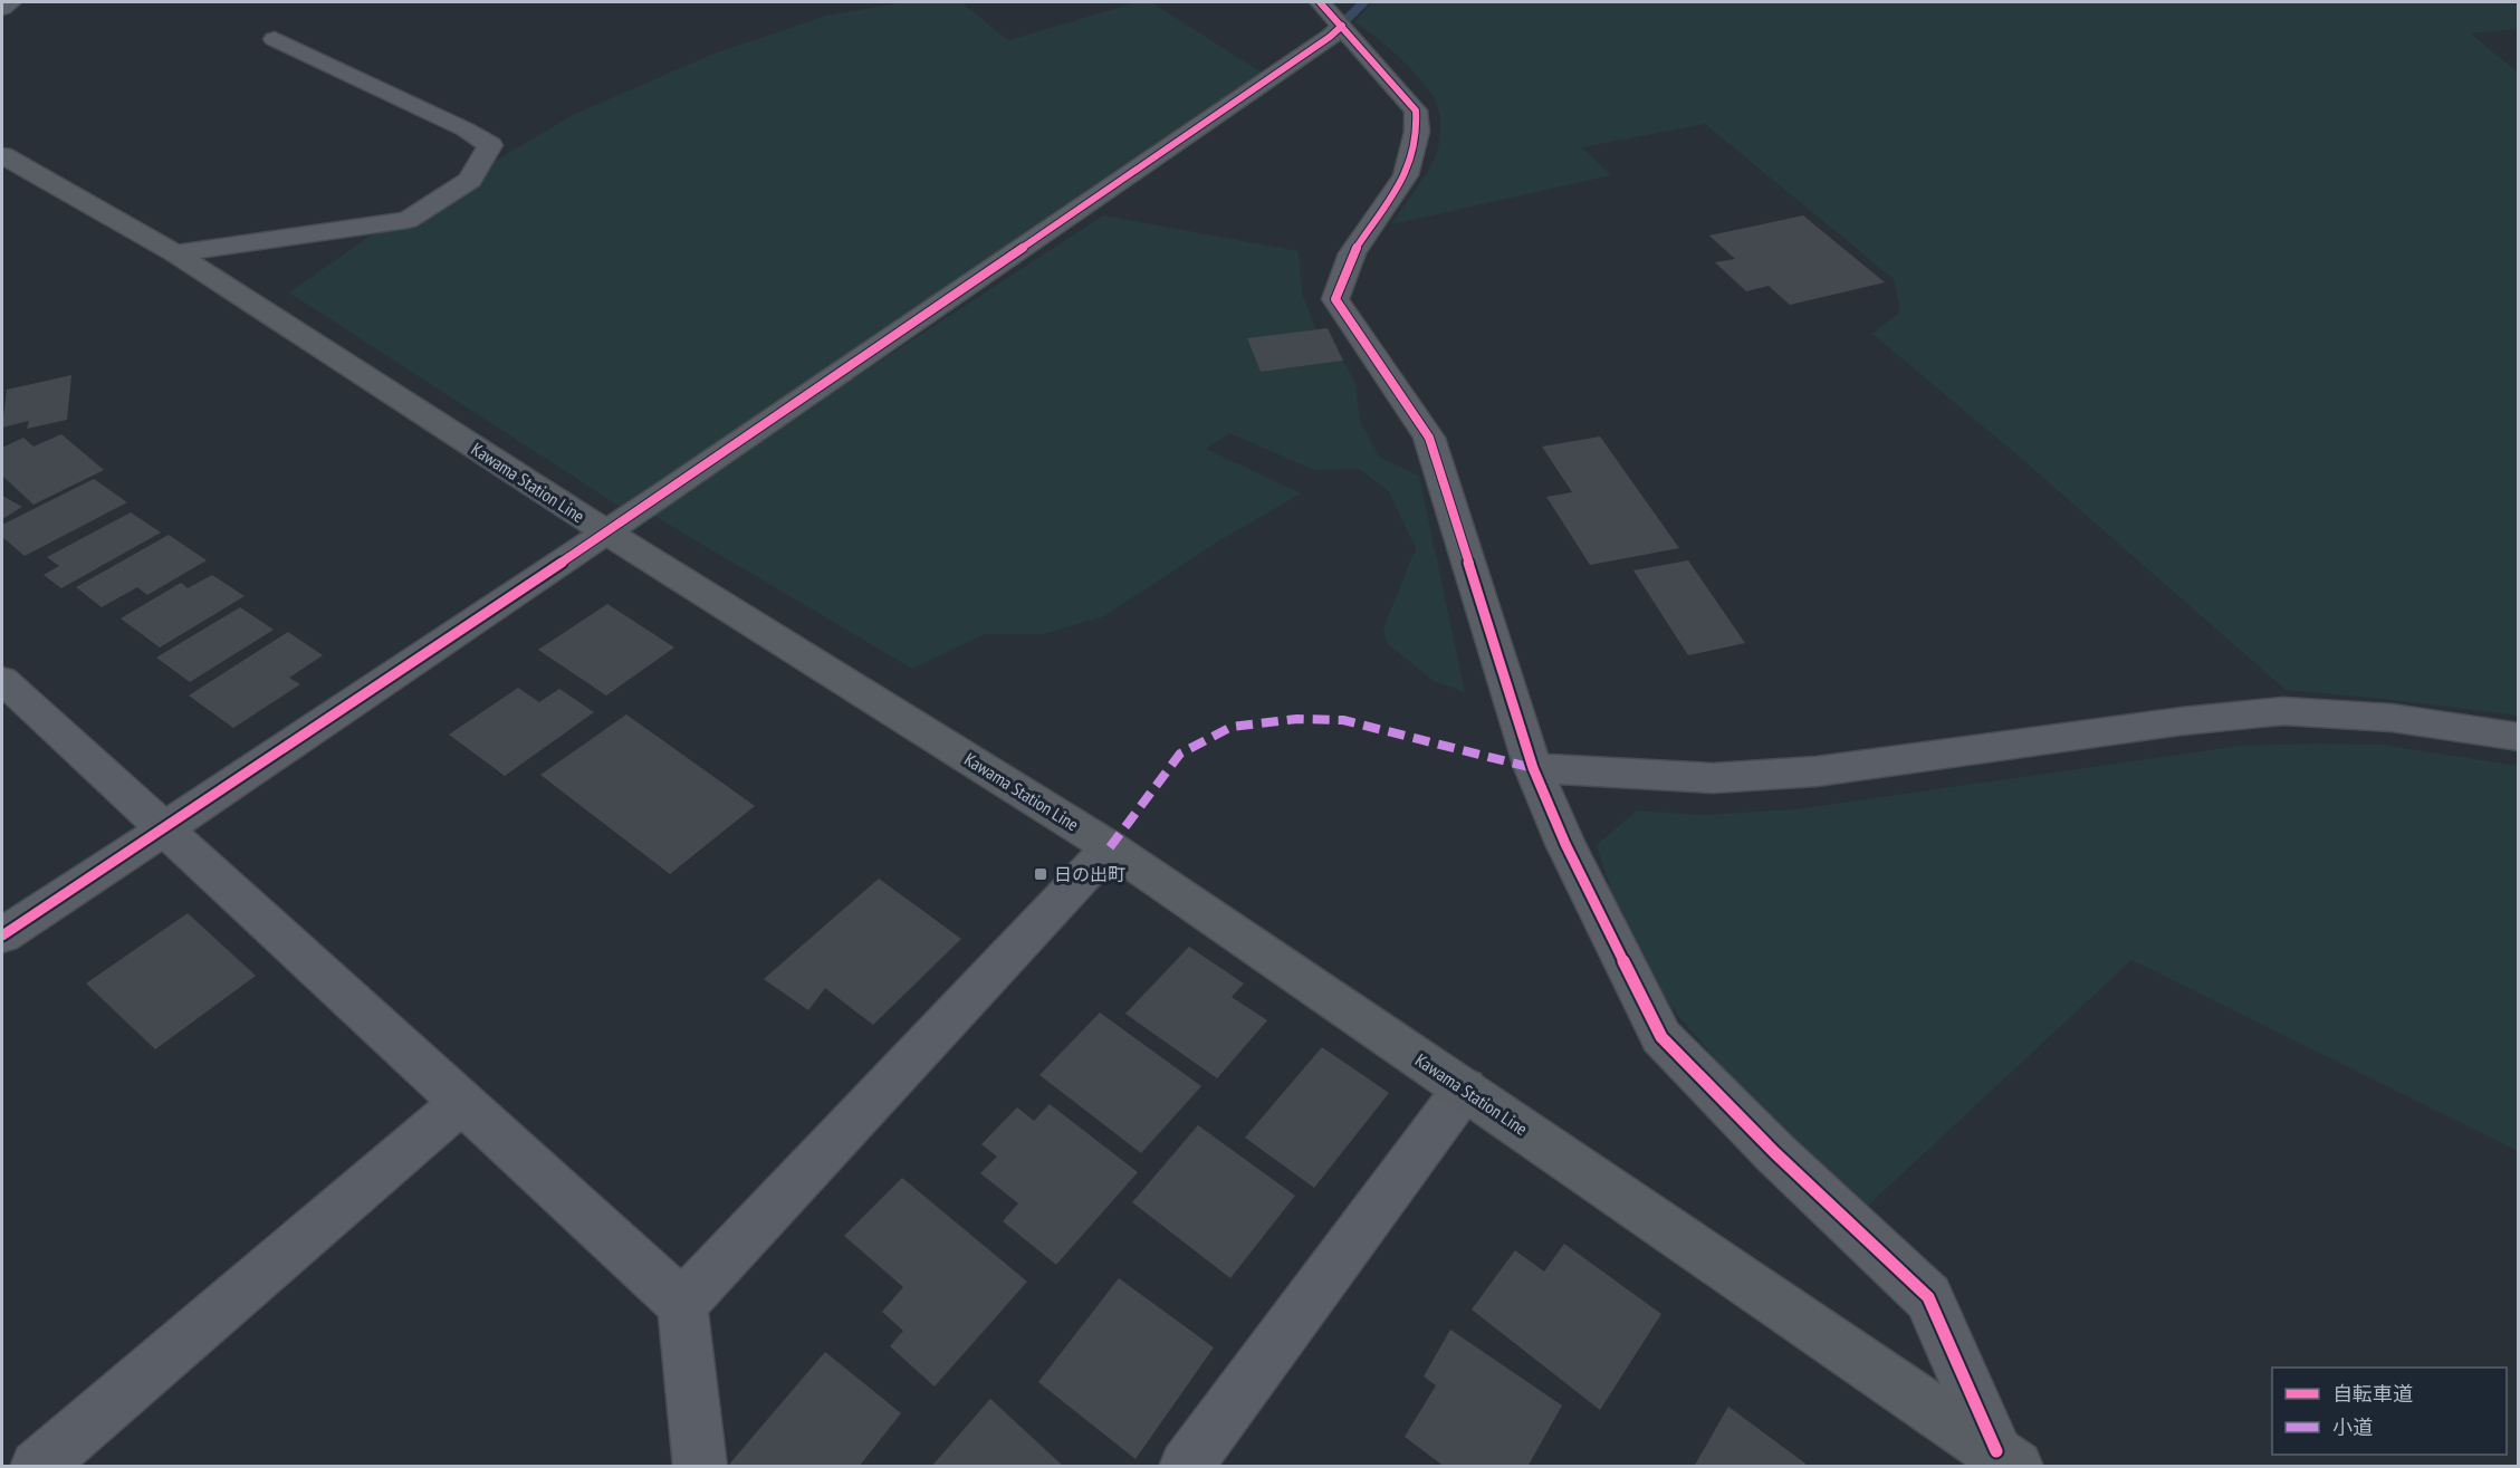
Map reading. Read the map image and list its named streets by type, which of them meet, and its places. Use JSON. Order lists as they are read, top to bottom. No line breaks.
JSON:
{"streets":{"main road":["Kawama Station Line"]},"places":{"transit":["日の出町"]},"legend":["自転車道","小道"]}
